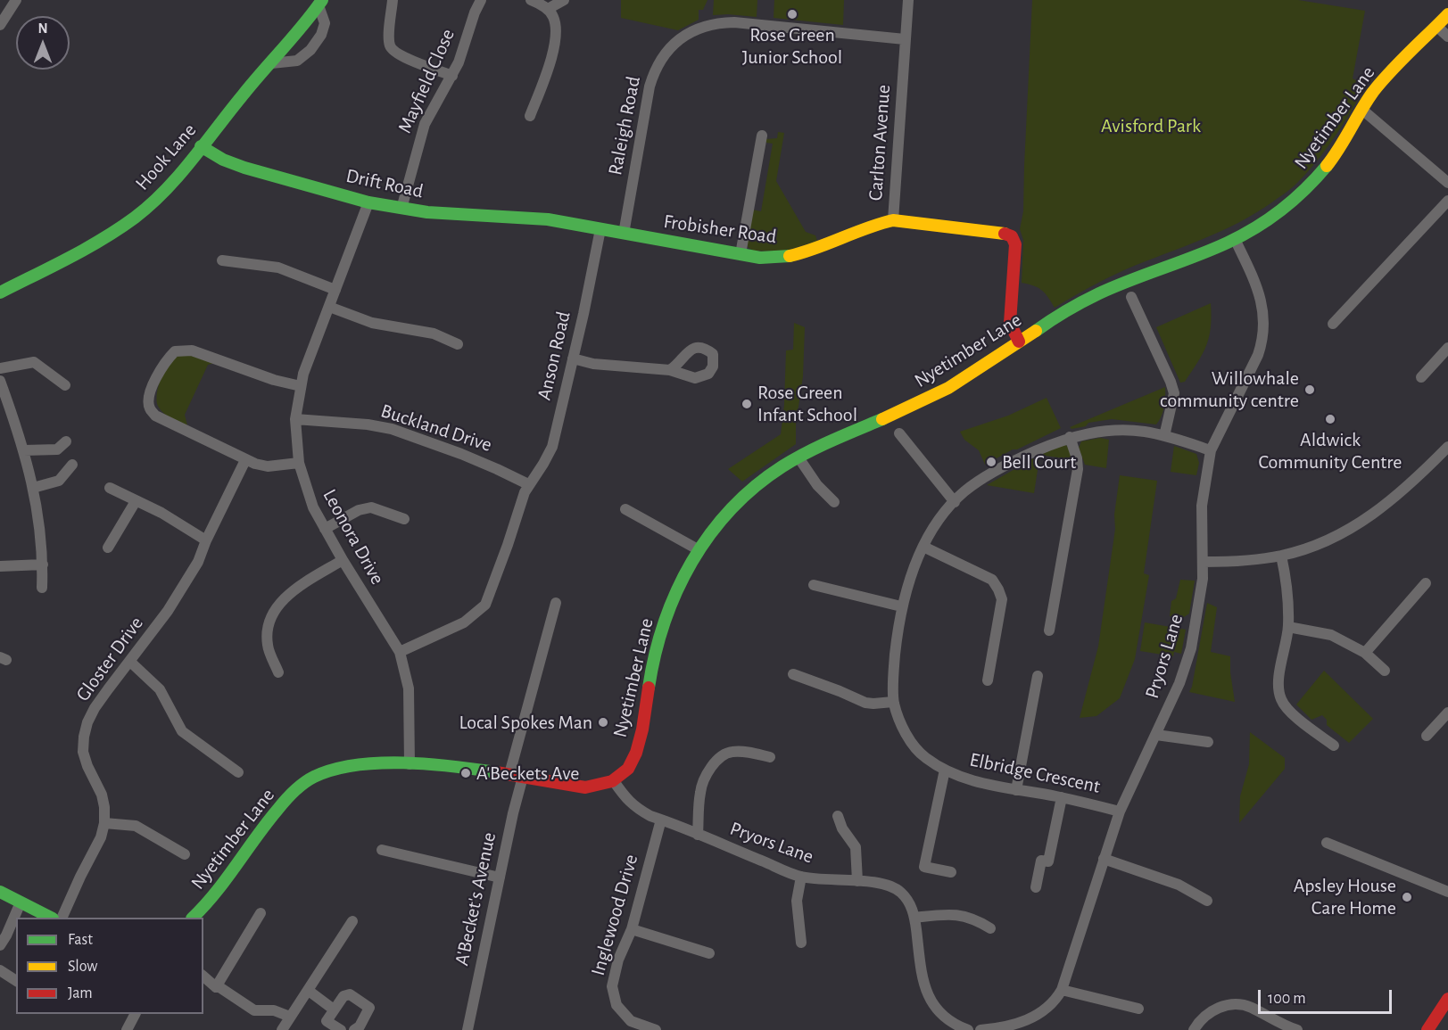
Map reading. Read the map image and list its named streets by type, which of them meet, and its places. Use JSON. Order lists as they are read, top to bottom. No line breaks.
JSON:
{"streets":{"street":["Mayfield Close","Nyetimber Lane","Raleigh Road","Carlton Avenue","Hook Lane","Drift Road","Frobisher Road","Anson Road","Buckland Drive","Leonora Drive","Pryors Lane","Gloster Drive","Elbridge Crescent","A'Becket's Avenue","Inglewood Drive"]},"crossings":[["Mayfield Close","Drift Road"],["Nyetimber Lane","Carlton Avenue"],["Nyetimber Lane","Leonora Drive"],["Nyetimber Lane","Pryors Lane"],["Nyetimber Lane","A'Becket's Avenue"],["Raleigh Road","Carlton Avenue"],["Raleigh Road","Frobisher Road"],["Carlton Avenue","Frobisher Road"],["Hook Lane","Drift Road"],["Drift Road","Frobisher Road"],["Drift Road","Leonora Drive"],["Frobisher Road","Anson Road"],["Anson Road","Buckland Drive"],["Anson Road","Leonora Drive"],["Buckland Drive","Leonora Drive"],["Pryors Lane","Elbridge Crescent"],["Pryors Lane","Inglewood Drive"]],"parks":["Avisford Park"],"places":["Rose Green Junior School","Willowhale community centre","Rose Green Infant School","Aldwick Community Centre","Bell Court","Local Spokes Man","A'Beckets Ave","Apsley House Care Home"],"legend":["Fast","Slow","Jam"],"scale_bar":"100 m","north":"top"}
